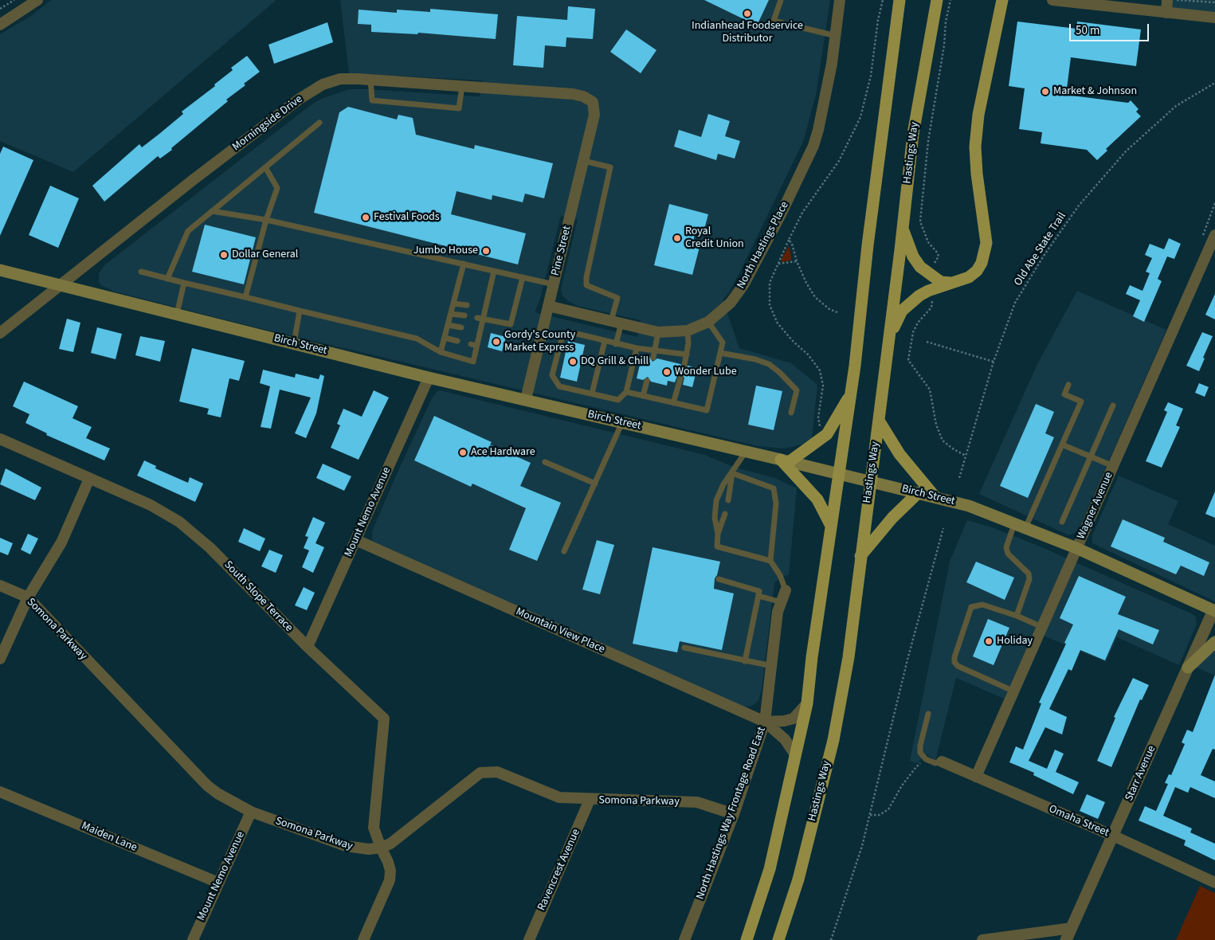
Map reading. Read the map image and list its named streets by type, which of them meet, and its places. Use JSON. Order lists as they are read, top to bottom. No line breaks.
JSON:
{"streets":{"main road":["Hastings Way","Birch Street"],"street":["Morningside Drive","North Hastings Place","Pine Street","Wagner Avenue","Mount Nemo Avenue","South Slope Terrace","Somona Parkway","Mountain View Place","Starr Avenue","North Hastings Way Frontage Road East","Omaha Street","Maiden Lane","Ravencrest Avenue"],"path":["Old Abe State Trail"]},"crossings":[["Morningside Drive","Pine Street"],["Morningside Drive","Birch Street"],["Hastings Way","Birch Street"],["North Hastings Place","Pine Street"],["Pine Street","Birch Street"],["Birch Street","Wagner Avenue"],["Birch Street","Mount Nemo Avenue"],["Birch Street","Starr Avenue"],["Wagner Avenue","Omaha Street"],["Mount Nemo Avenue","South Slope Terrace"],["Mount Nemo Avenue","Somona Parkway"],["Mount Nemo Avenue","Mountain View Place"],["Mount Nemo Avenue","Maiden Lane"],["South Slope Terrace","Somona Parkway"],["Somona Parkway","North Hastings Way Frontage Road East"],["Somona Parkway","Ravencrest Avenue"],["Mountain View Place","North Hastings Way Frontage Road East"],["Starr Avenue","Omaha Street"]],"places":["Indianhead Foodservice Distributor","Market & Johnson","Festival Foods","Royal Credit Union","Jumbo House","Dollar General","Gordy's County Market Express","DQ Grill & Chill","Wonder Lube","Ace Hardware","Holiday"],"scale_bar":"50 m"}
